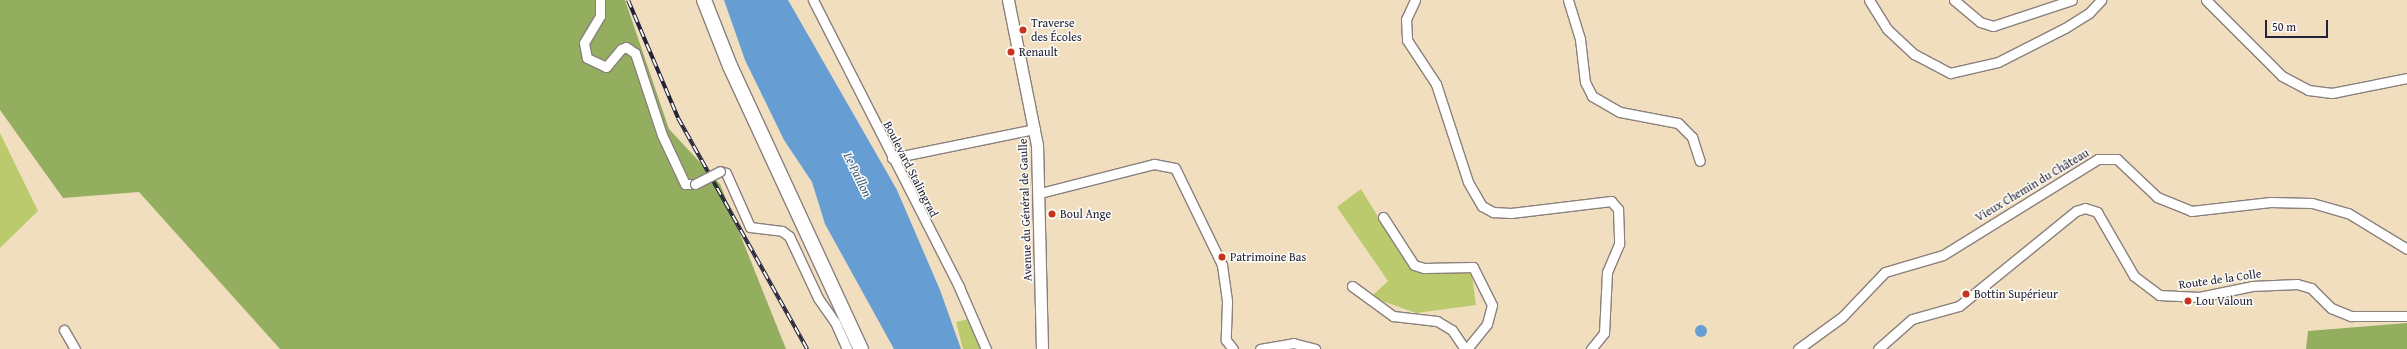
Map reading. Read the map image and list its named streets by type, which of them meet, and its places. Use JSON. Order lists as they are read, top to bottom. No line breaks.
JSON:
{"streets":{"street":["Boulevard Stalingrad","Vieux Chemin du Château","Avenue du Général de Gaulle","Route de la Colle"]},"water":["Le Paillon"],"places":["Traverse des Écoles","Renault","Boul Ange","Patrimoine Bas","Bottin Supérieur","Lou Valoun"],"scale_bar":"50 m"}
